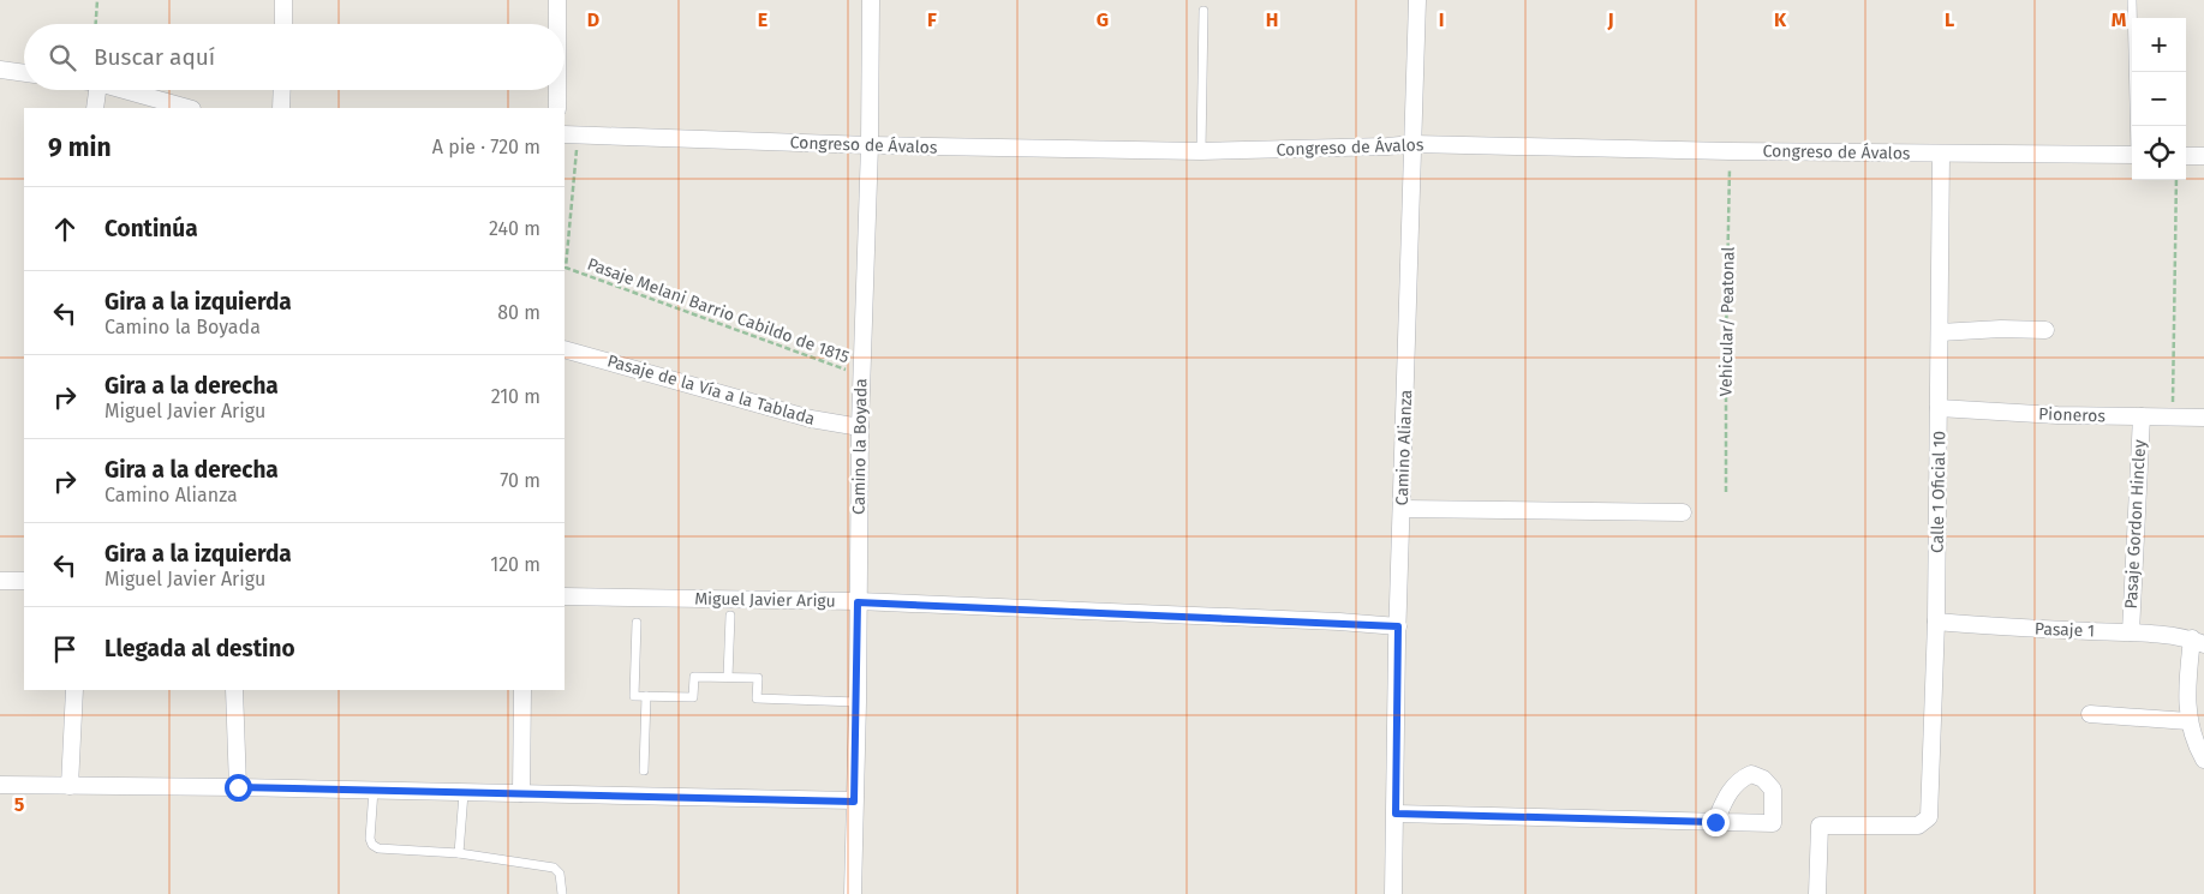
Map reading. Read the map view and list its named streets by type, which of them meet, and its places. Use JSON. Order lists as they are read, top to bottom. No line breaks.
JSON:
{"streets":{"street":["Congreso de Ávalos","Pasaje de la Vía a la Tablada","Pioneros","Camino la Boyada","Camino Alianza","Calle 1 Oficial 10","Pasaje Gordon Hincley","Miguel Javier Arigu","Pasaje 1"],"path":["Pasaje Melani Barrio Cabildo de 1815","Vehicular/ Peatonal"]},"crossings":[["Congreso de Ávalos","Pasaje Melani Barrio Cabildo de 1815"],["Congreso de Ávalos","Vehicular/ Peatonal"],["Congreso de Ávalos","Camino la Boyada"],["Congreso de Ávalos","Camino Alianza"],["Congreso de Ávalos","Calle 1 Oficial 10"],["Pasaje Melani Barrio Cabildo de 1815","Camino la Boyada"],["Pasaje de la Vía a la Tablada","Camino la Boyada"],["Pioneros","Calle 1 Oficial 10"],["Pioneros","Pasaje Gordon Hincley"],["Camino la Boyada","Miguel Javier Arigu"],["Camino Alianza","Miguel Javier Arigu"],["Calle 1 Oficial 10","Pasaje 1"],["Pasaje Gordon Hincley","Pasaje 1"]],"page":{"map_buttons":["+","−"],"search":"Buscar aquí","heading":["9 min","A pie · 720 m"],"list":[["Continúa","240 m"],["Gira a la izquierda","Camino la Boyada","80 m"],["Gira a la derecha","Miguel Javier Arigu","210 m"],["Gira a la derecha","Camino Alianza","70 m"],["Gira a la izquierda","Miguel Javier Arigu","120 m"],"Llegada al destino"]},"grid":{"columns":["D","E","F","G","H","I","J","K","L","M"],"rows":["5"]}}
